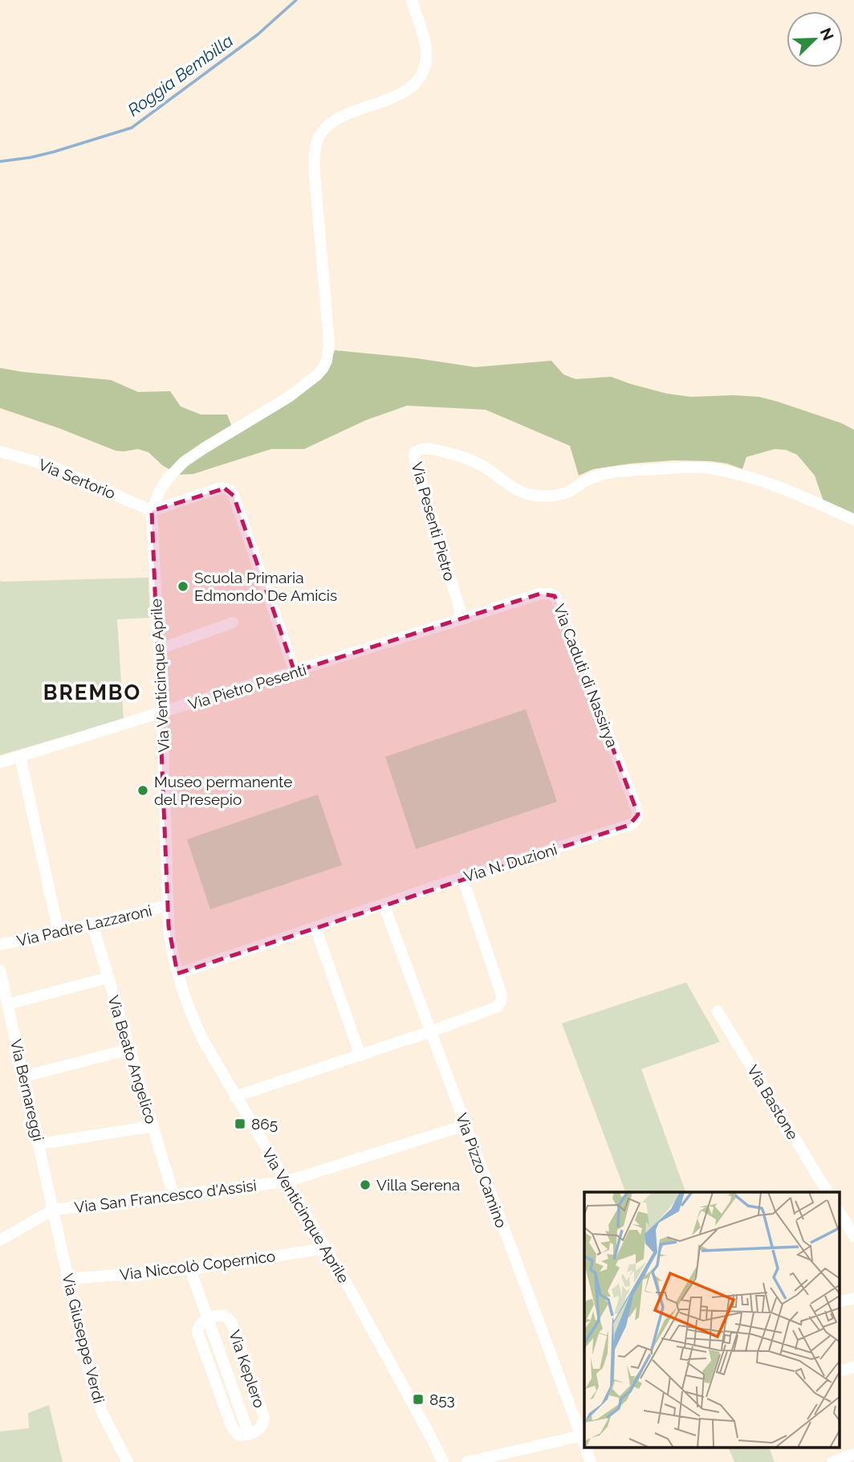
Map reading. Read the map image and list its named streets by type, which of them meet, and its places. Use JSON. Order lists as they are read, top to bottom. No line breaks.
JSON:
{"streets":{"street":["Via Sertorio","Via Pesenti Pietro","Via Venticinque Aprile","Via Caduti di Nassirya","Via Pietro Pesenti","Via N. Duzioni","Via Padre Lazzaroni","Via Beato Angelico","Via Bernareggi","Via Bastone","Via Pizzo Camino","Via San Francesco d'Assisi","Via Niccolò Copernico","Via Giuseppe Verdi","Via Keplero"]},"crossings":[["Via Sertorio","Via Venticinque Aprile"],["Via Pesenti Pietro","Via Caduti di Nassirya"],["Via Pesenti Pietro","Via Pietro Pesenti"],["Via Venticinque Aprile","Via Pietro Pesenti"],["Via Venticinque Aprile","Via N. Duzioni"],["Via Venticinque Aprile","Via Padre Lazzaroni"],["Via Venticinque Aprile","Via San Francesco d'Assisi"],["Via Venticinque Aprile","Via Niccolò Copernico"],["Via Caduti di Nassirya","Via Pietro Pesenti"],["Via Caduti di Nassirya","Via N. Duzioni"],["Via N. Duzioni","Via Pizzo Camino"],["Via Padre Lazzaroni","Via Beato Angelico"],["Via Beato Angelico","Via San Francesco d'Assisi"],["Via Bernareggi","Via San Francesco d'Assisi"],["Via Bernareggi","Via Giuseppe Verdi"],["Via Pizzo Camino","Via San Francesco d'Assisi"],["Via San Francesco d'Assisi","Via Giuseppe Verdi"],["Via Niccolò Copernico","Via Giuseppe Verdi"],["Via Niccolò Copernico","Via Keplero"]],"districts":["BREMBO"],"water":["Roggia Bembilla"],"places":{"other":["Scuola Primaria Edmondo De Amicis","Museo permanente del Presepio","Villa Serena"],"transit":["865","853"]},"north":"top right"}
